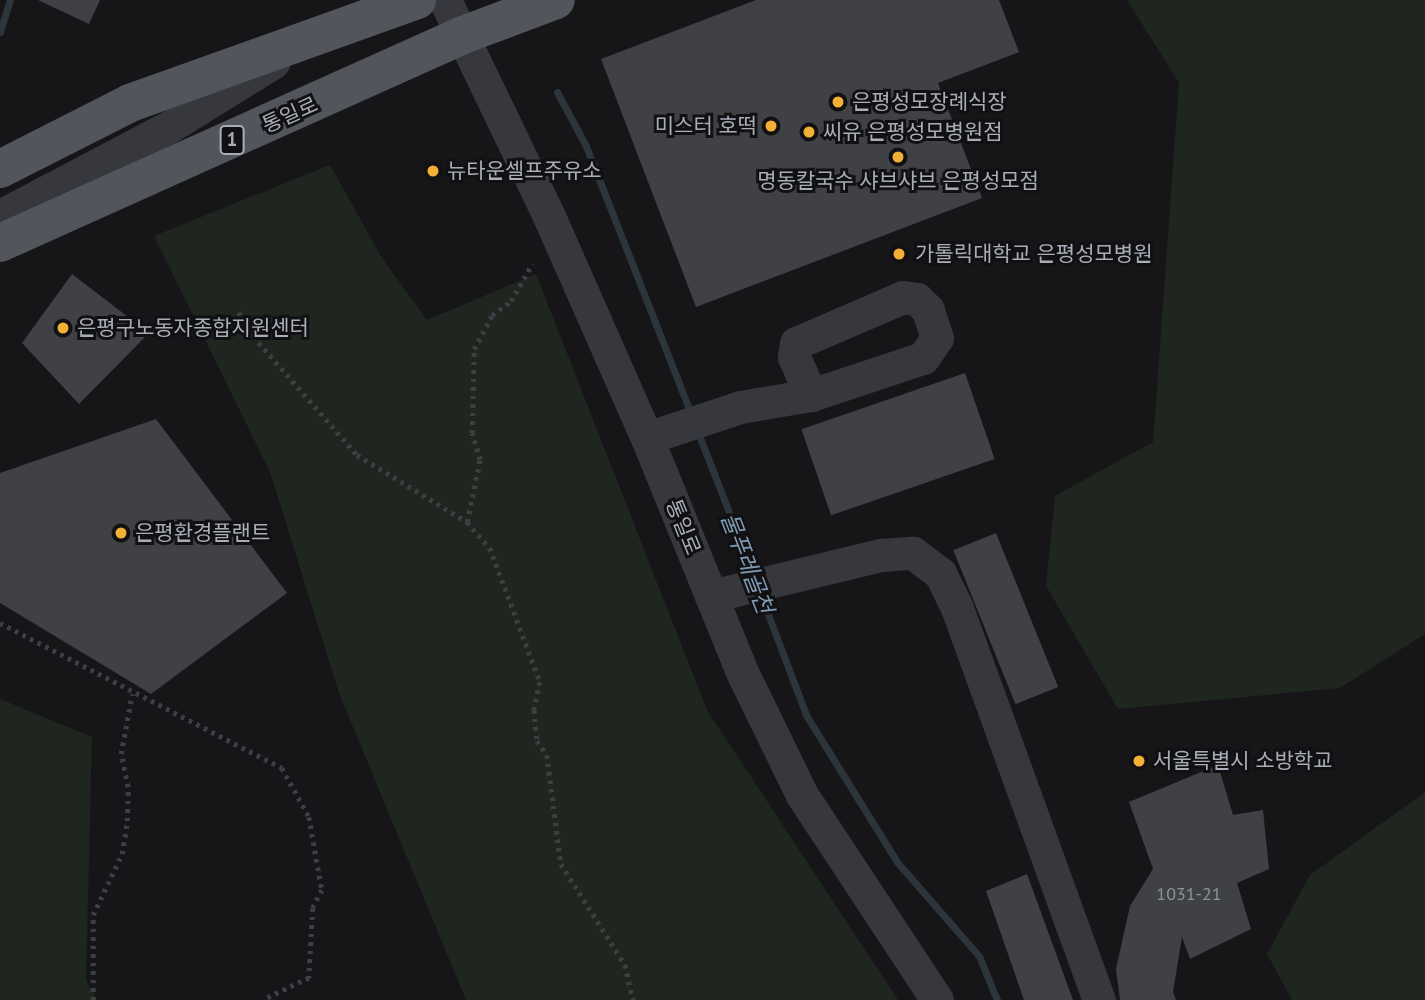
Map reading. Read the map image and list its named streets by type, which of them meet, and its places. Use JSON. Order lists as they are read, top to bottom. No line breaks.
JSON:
{"streets":{"main road":["통일로","1"]},"water":["물푸레골천"],"places":["은평성모장례식장","미스터 호떡","씨유 은평성모병원점","명동칼국수 샤브샤브 은평성모점","뉴타운셀프주유소","가톨릭대학교 은평성모병원","은평구노동자종합지원센터","은평환경플랜트","서울특별시 소방학교"],"house_numbers":["1031-21"]}
